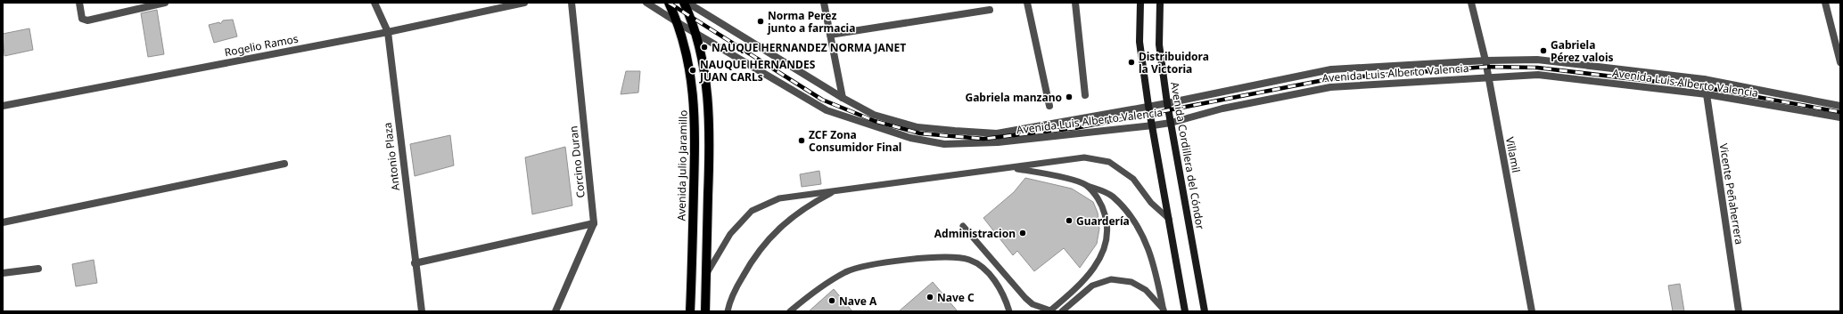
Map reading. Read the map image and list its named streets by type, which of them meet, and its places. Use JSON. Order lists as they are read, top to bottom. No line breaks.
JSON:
{"streets":{"main road":["Avenida Julio Jaramillo"],"street":["Rogelio Ramos","Avenida Luis Alberto Valencia","Villamil","Avenida Cordillera del Cóndor","Antonio Plaza","Corcino Duran","Vicente Peñaherrera"]},"crossings":[["Rogelio Ramos","Antonio Plaza"],["Avenida Luis Alberto Valencia","Villamil"],["Avenida Luis Alberto Valencia","Avenida Cordillera del Cóndor"],["Avenida Luis Alberto Valencia","Avenida Julio Jaramillo"],["Avenida Luis Alberto Valencia","Vicente Peñaherrera"]],"places":["Norma Perez junto a farmacia","NAUQUE HERNANDEZ NORMA JANET","Gabriela Pérez valois","Distribuidora la Victoria","NAUQUE HERNANDES JUAN CARLs","Gabriela manzano","ZCF Zona Consumidor Final","Guardería","Administracion","Nave C","Nave A"]}
